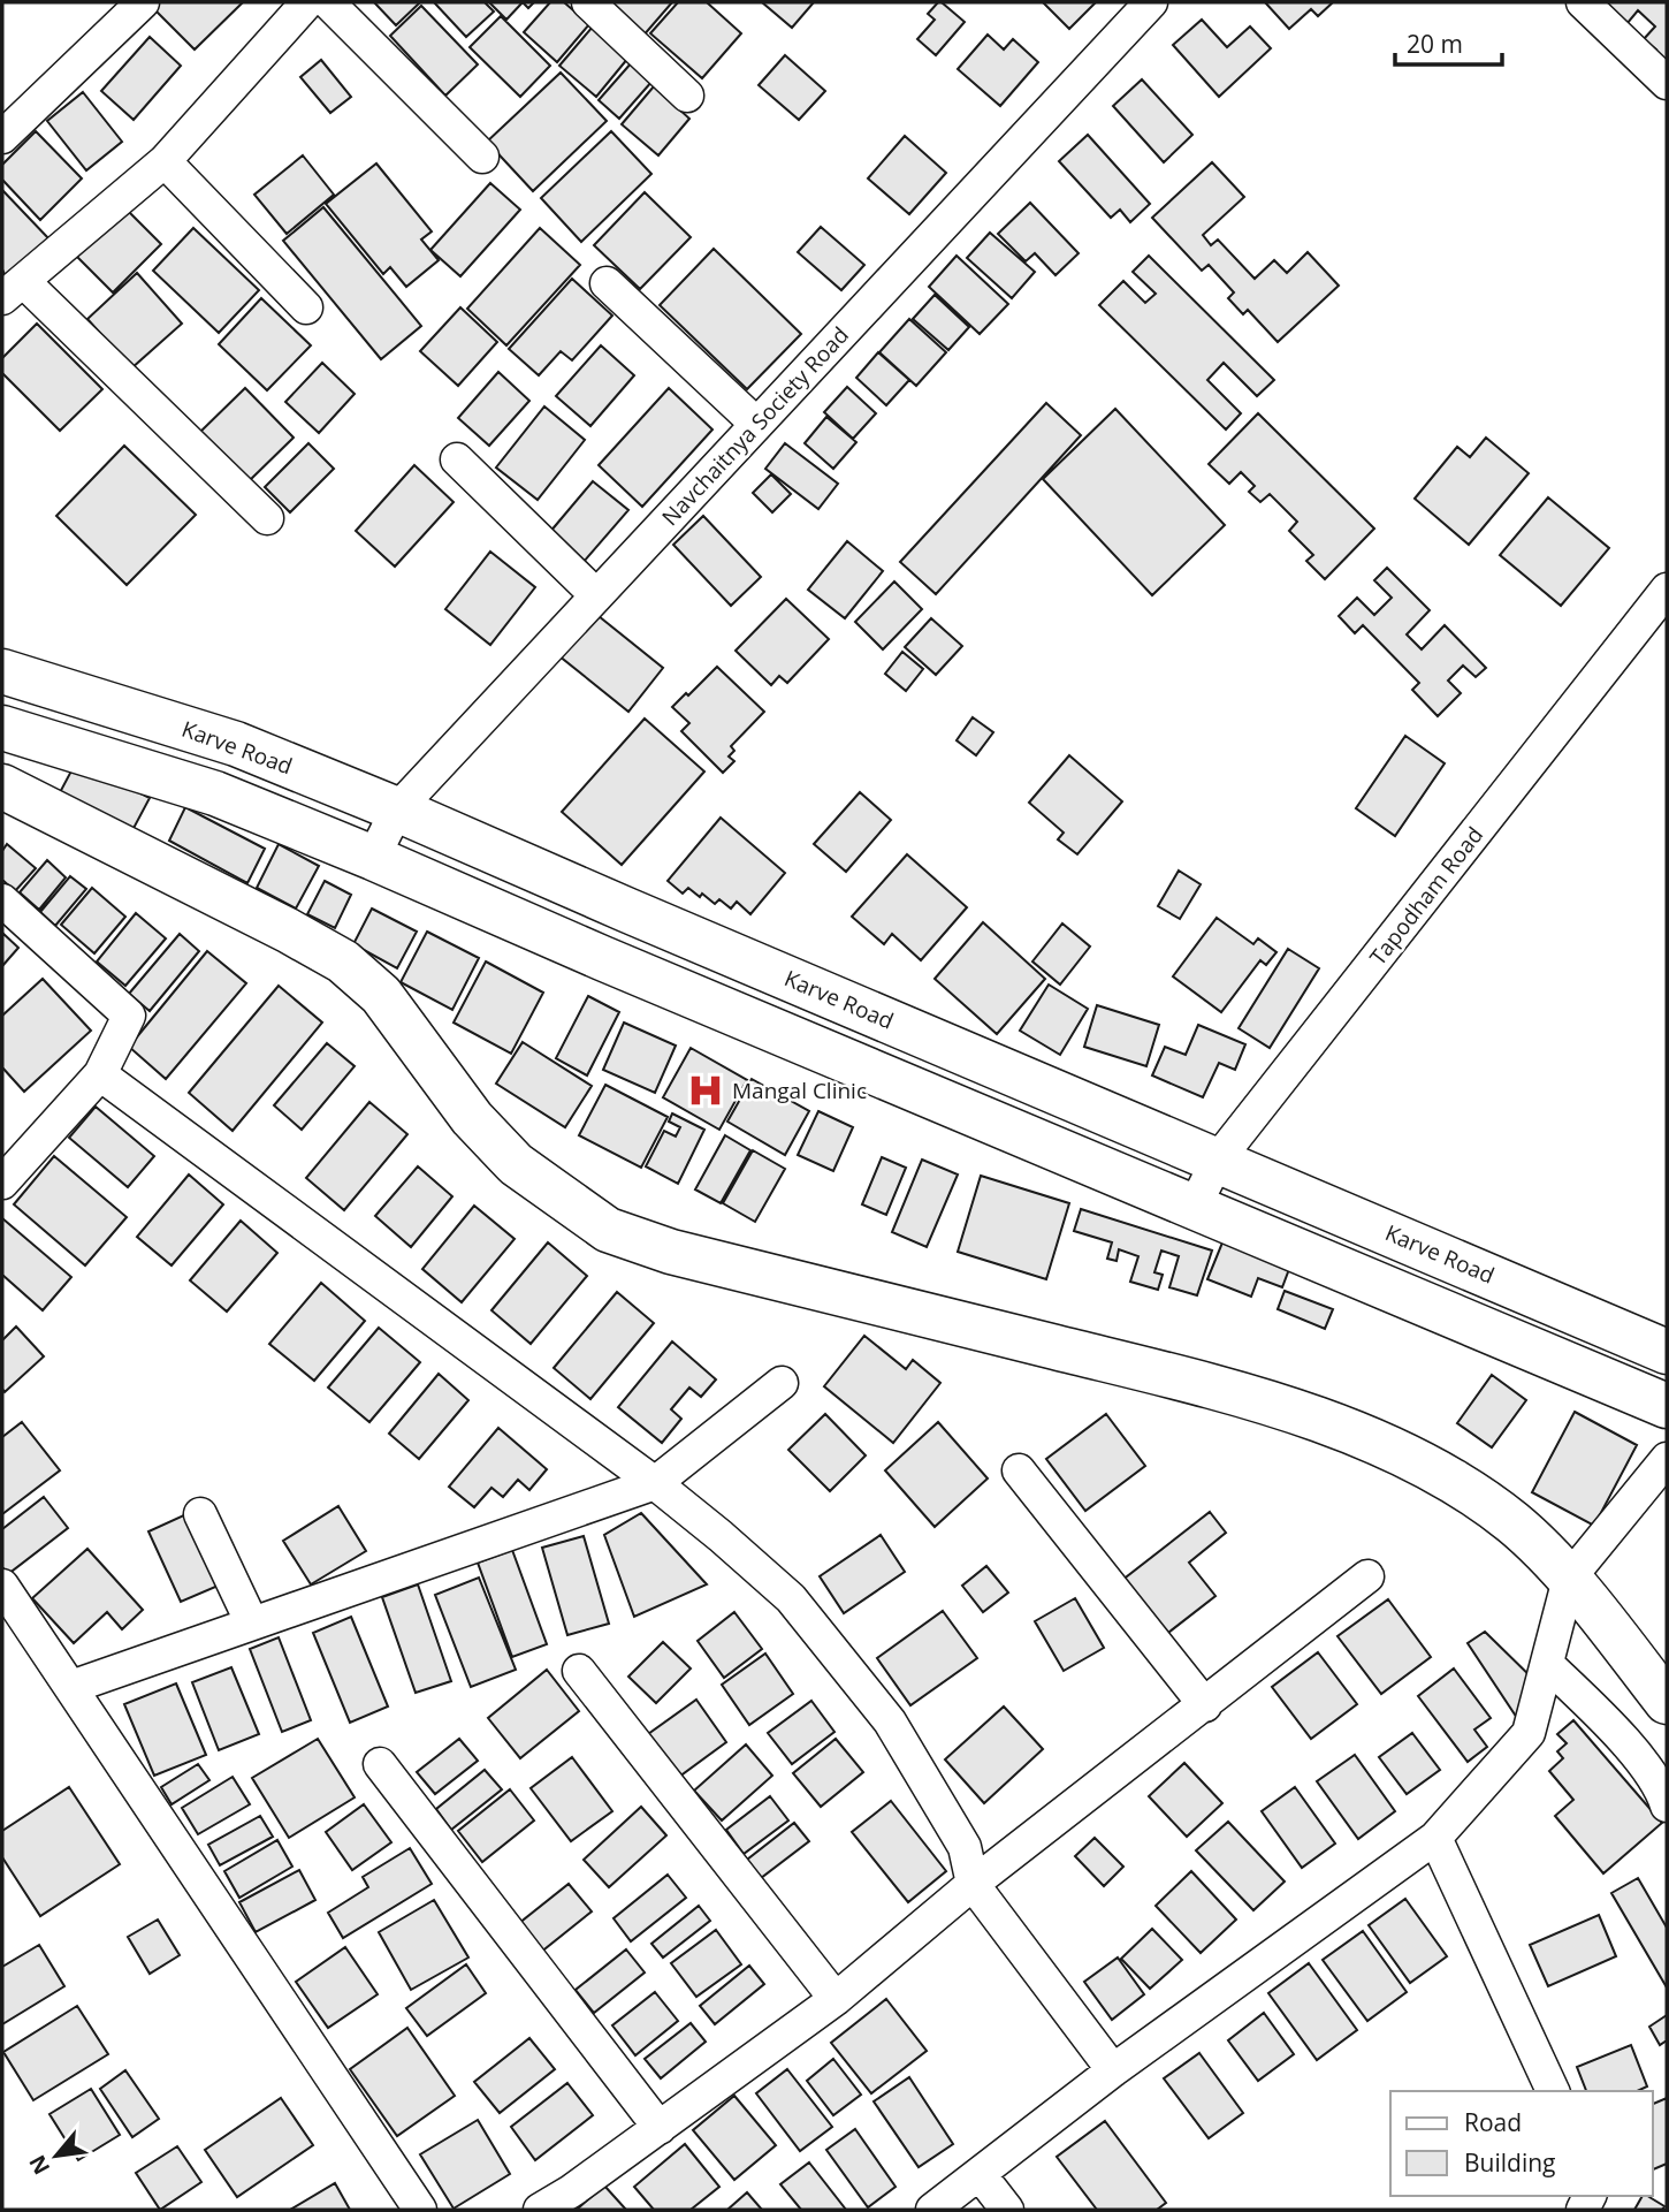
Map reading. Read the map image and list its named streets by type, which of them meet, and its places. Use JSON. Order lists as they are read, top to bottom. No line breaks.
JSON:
{"streets":{"main road":["Karve Road"],"street":["Navchaitnya Society Road","Tapodham Road"]},"crossings":[["Navchaitnya Society Road","Karve Road"],["Karve Road","Tapodham Road"]],"places":{"hospital":["Mangal Clinic"]},"legend":["Road","Building"],"scale_bar":"20 m","north":"bottom left"}
